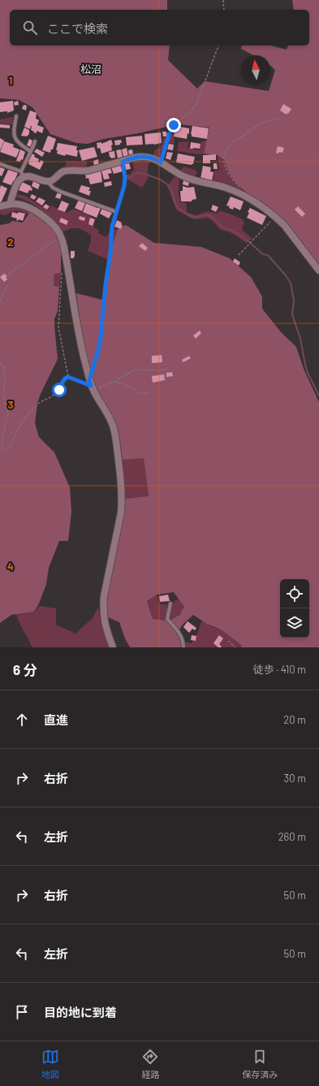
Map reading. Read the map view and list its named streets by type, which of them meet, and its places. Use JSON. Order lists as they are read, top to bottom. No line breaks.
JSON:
{"districts":["松沼"],"north":"top","page":{"search":"ここで検索","heading":["6 分","徒歩 · 410 m"],"list":[["直進","20 m"],["右折","30 m"],["左折","260 m"],["右折","50 m"],["左折","50 m"],"目的地に到着"],"nav":["地図","経路","保存済み"]},"grid":{"rows":["1","2","3","4"]}}
